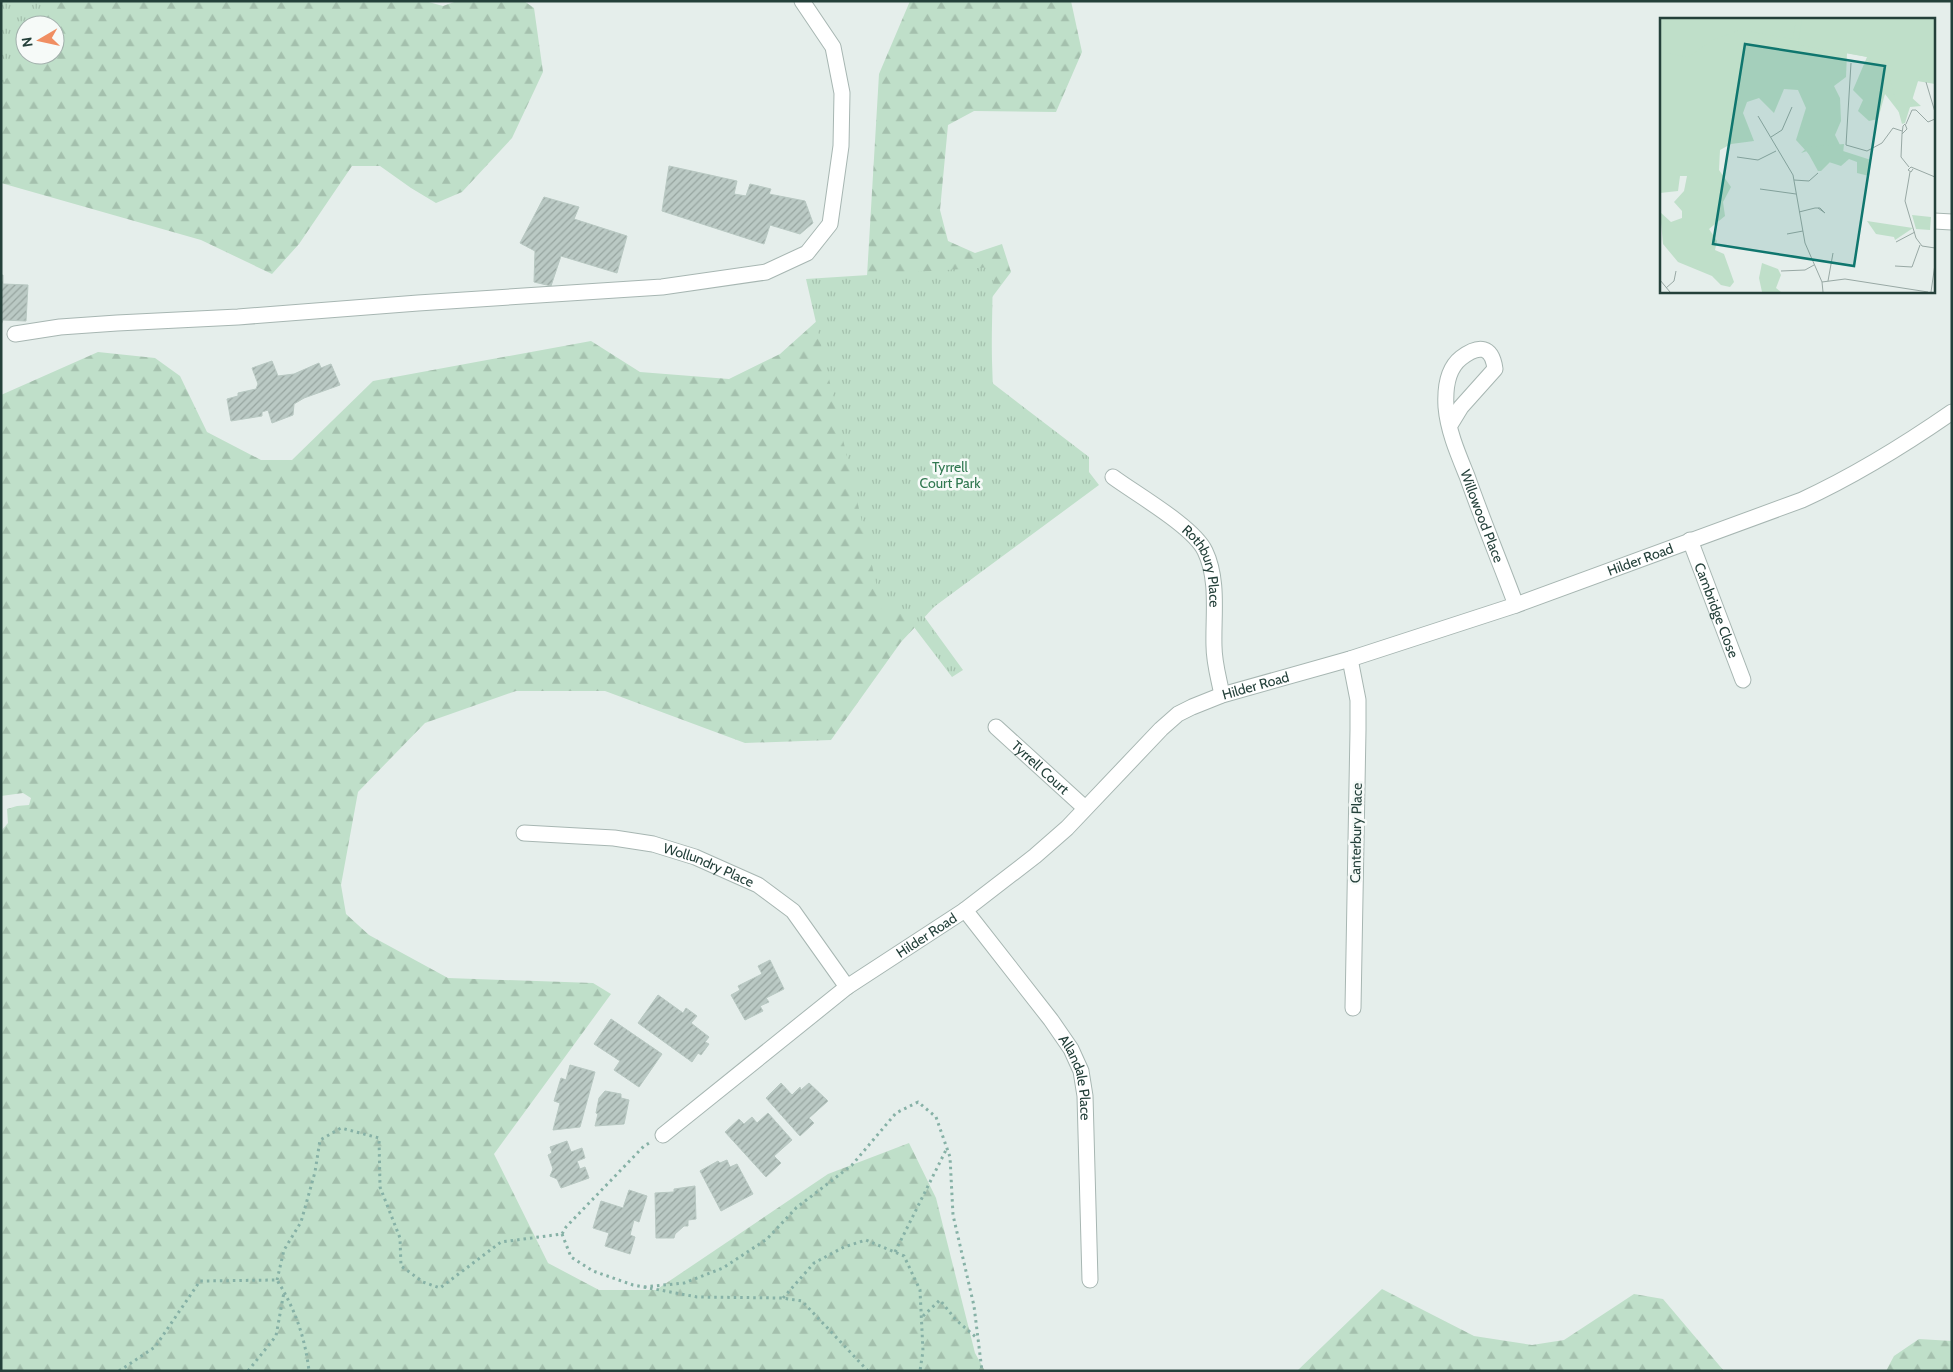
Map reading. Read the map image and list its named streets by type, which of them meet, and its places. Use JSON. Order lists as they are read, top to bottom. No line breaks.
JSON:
{"streets":{"street":["Willowood Place","Hilder Road","Rothbury Place","Cambridge Close","Tyrrell Court","Canterbury Place","Wollundry Place","Allandale Place"]},"crossings":[["Willowood Place","Hilder Road"],["Hilder Road","Rothbury Place"],["Hilder Road","Cambridge Close"],["Hilder Road","Tyrrell Court"],["Hilder Road","Canterbury Place"],["Hilder Road","Wollundry Place"],["Hilder Road","Allandale Place"]],"parks":["Tyrrell Court Park"],"north":"left"}
